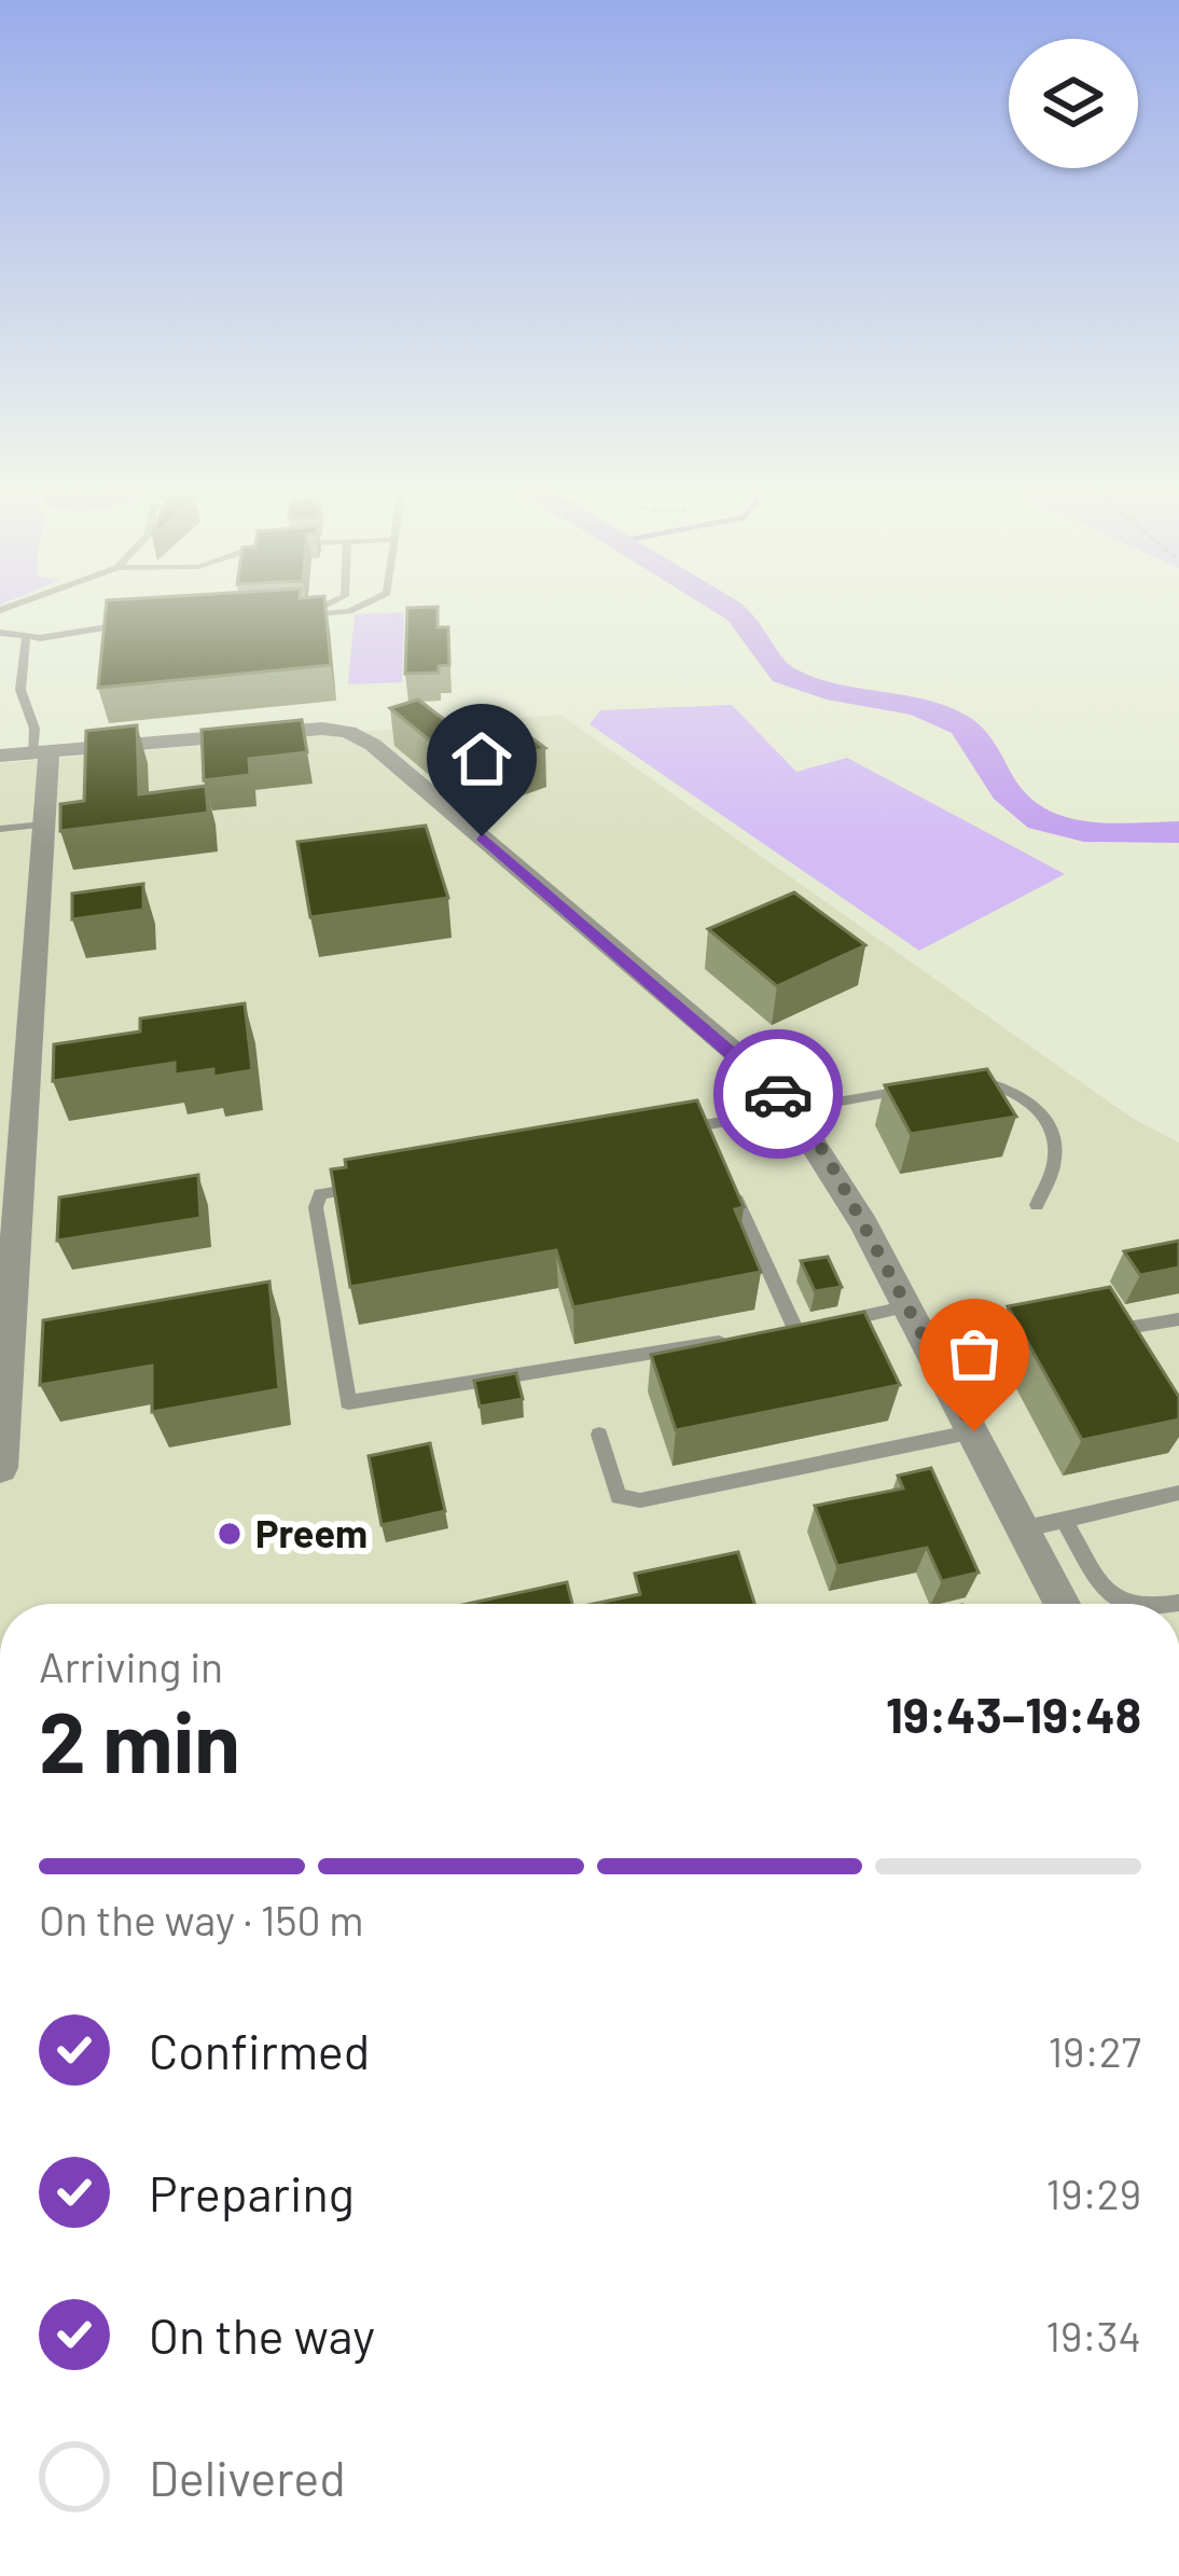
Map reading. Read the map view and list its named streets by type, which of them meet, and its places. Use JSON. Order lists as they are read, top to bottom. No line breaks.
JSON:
{"places":["Preem"],"page":{"heading":["2 min","Arriving in","19:43–19:48"],"bar":"On the way · 150 m","list":[["Confirmed","19:27"],["Preparing","19:29"],["On the way","19:34"],"Delivered"]}}
